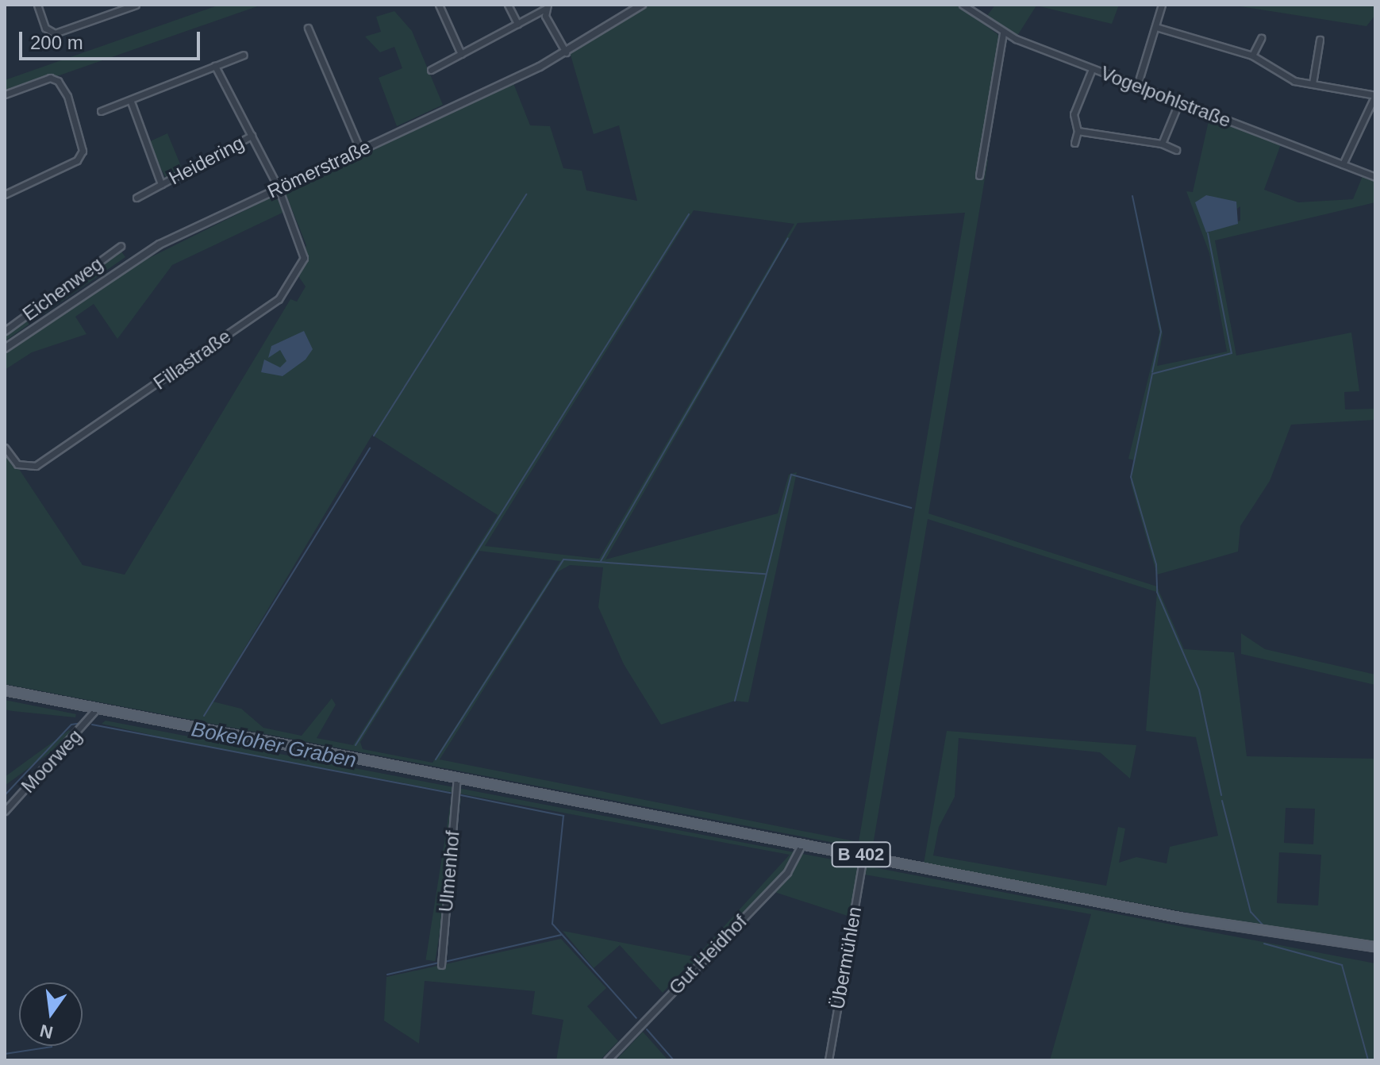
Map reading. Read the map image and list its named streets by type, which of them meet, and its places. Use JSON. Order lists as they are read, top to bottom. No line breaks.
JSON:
{"streets":{"main road":["B 402"],"street":["Vogelpohlstraße","Heidering","Römerstraße","Eichenweg","Fillastraße","Moorweg","Ulmenhof","Gut Heidhof","Übermühlen"]},"crossings":[["Heidering","Römerstraße"],["Heidering","Fillastraße"],["Römerstraße","Fillastraße"],["Moorweg","B 402"],["B 402","Ulmenhof"],["B 402","Gut Heidhof"],["B 402","Übermühlen"]],"water":["Bokeloher Graben"],"scale_bar":"200 m","north":"bottom"}
